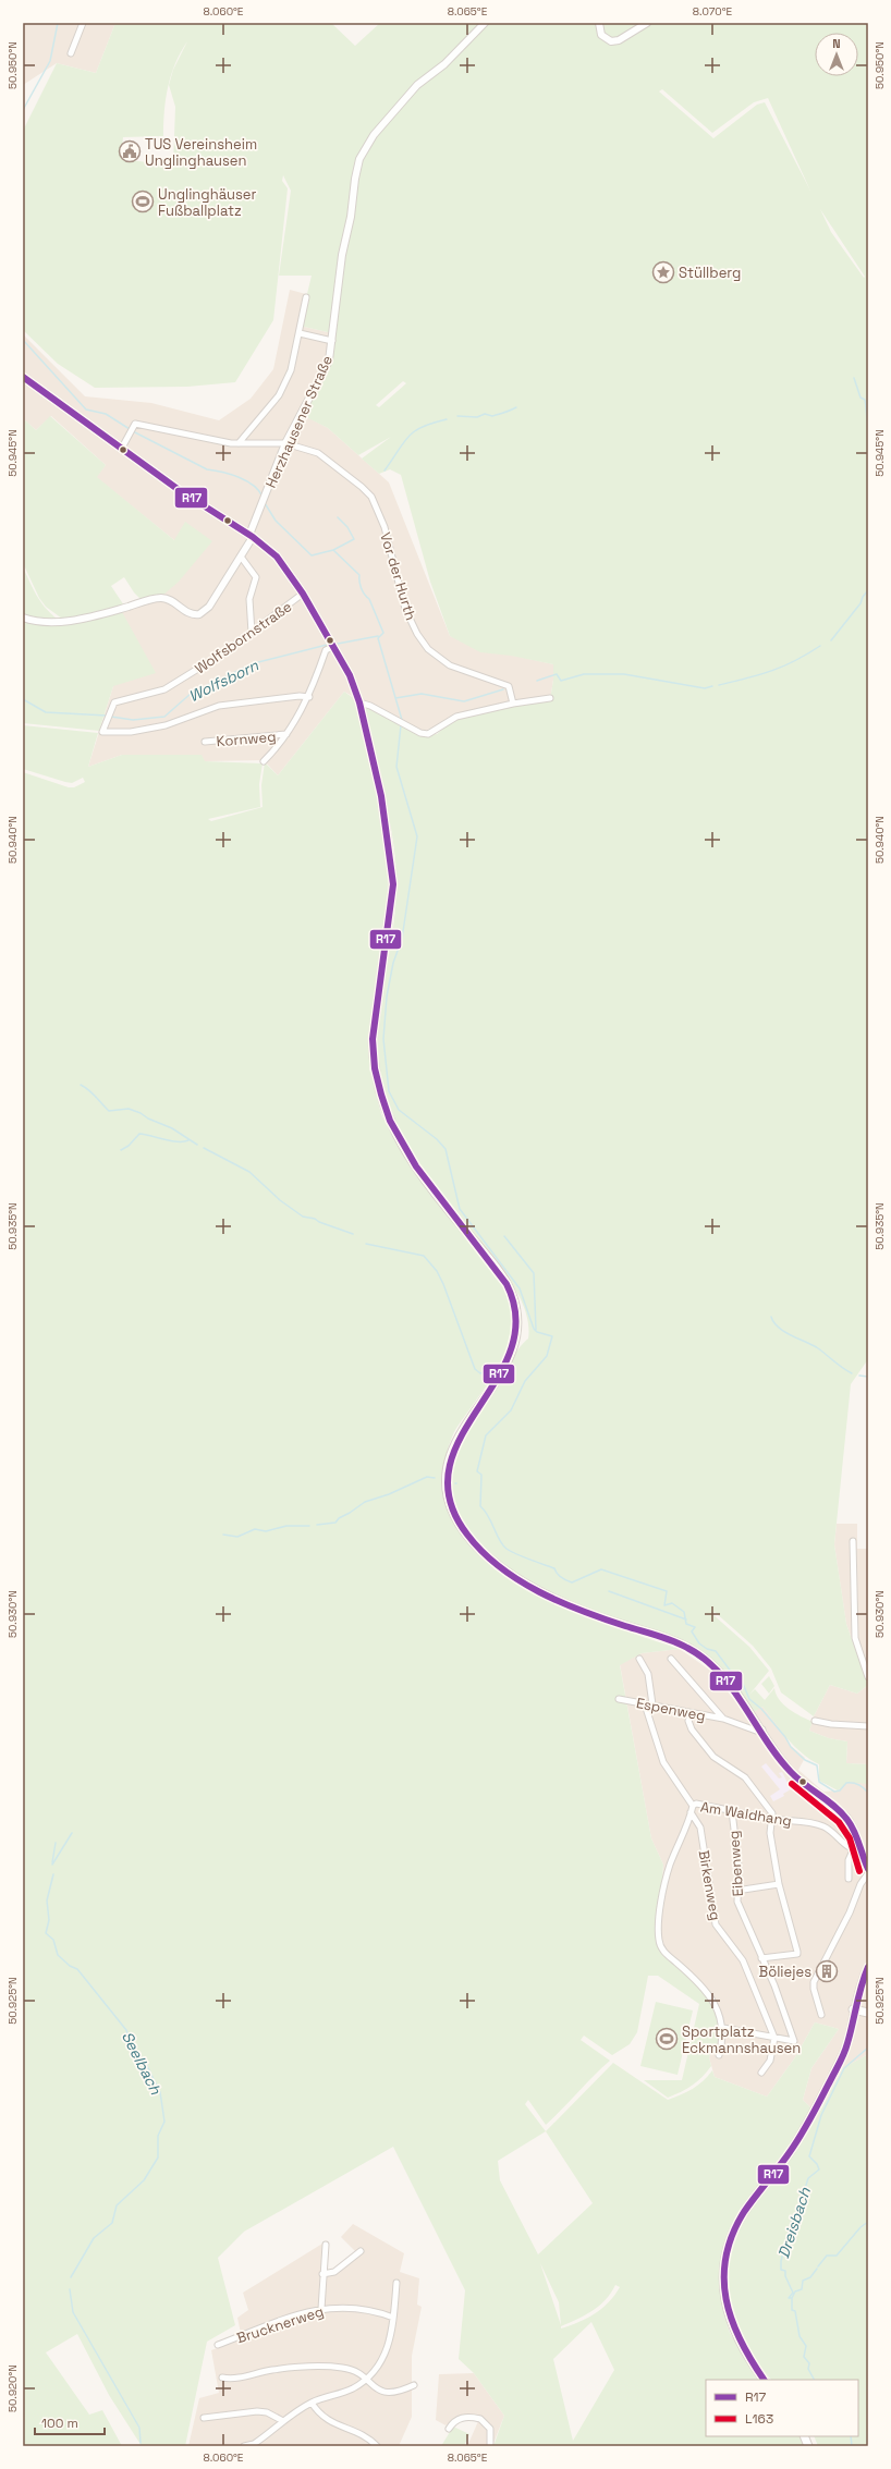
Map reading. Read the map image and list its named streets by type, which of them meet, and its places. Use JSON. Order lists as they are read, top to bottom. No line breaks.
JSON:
{"streets":{"street":["Herzhausener Straße","Vor der Hurth","Wolfsbornstraße","Kornweg","Espenweg","Am Waldhang","Eibenweg","Birkenweg","Brucknerweg"]},"crossings":[["Herzhausener Straße","Vor der Hurth"],["Am Waldhang","Eibenweg"],["Am Waldhang","Birkenweg"],["Eibenweg","Birkenweg"]],"water":["Wolfsborn","Seelbach","Dreisbach"],"places":{"public building":["TUS Vereinsheim Unglinghausen"],"sports":["Unglinghäuser Fußballplatz","Sportplatz Eckmannshausen"],"place":["Stüllberg"],"building":["Böliejes"]},"lines":["transit line R17","transit line L163"],"legend":["R17","L163"],"scale_bar":"100 m","north":"top","coordinates":["8.060°E","8.065°E","8.070°E","50.950°N","50.945°N","50.940°N","50.935°N","50.930°N","50.925°N","50.920°N"]}
